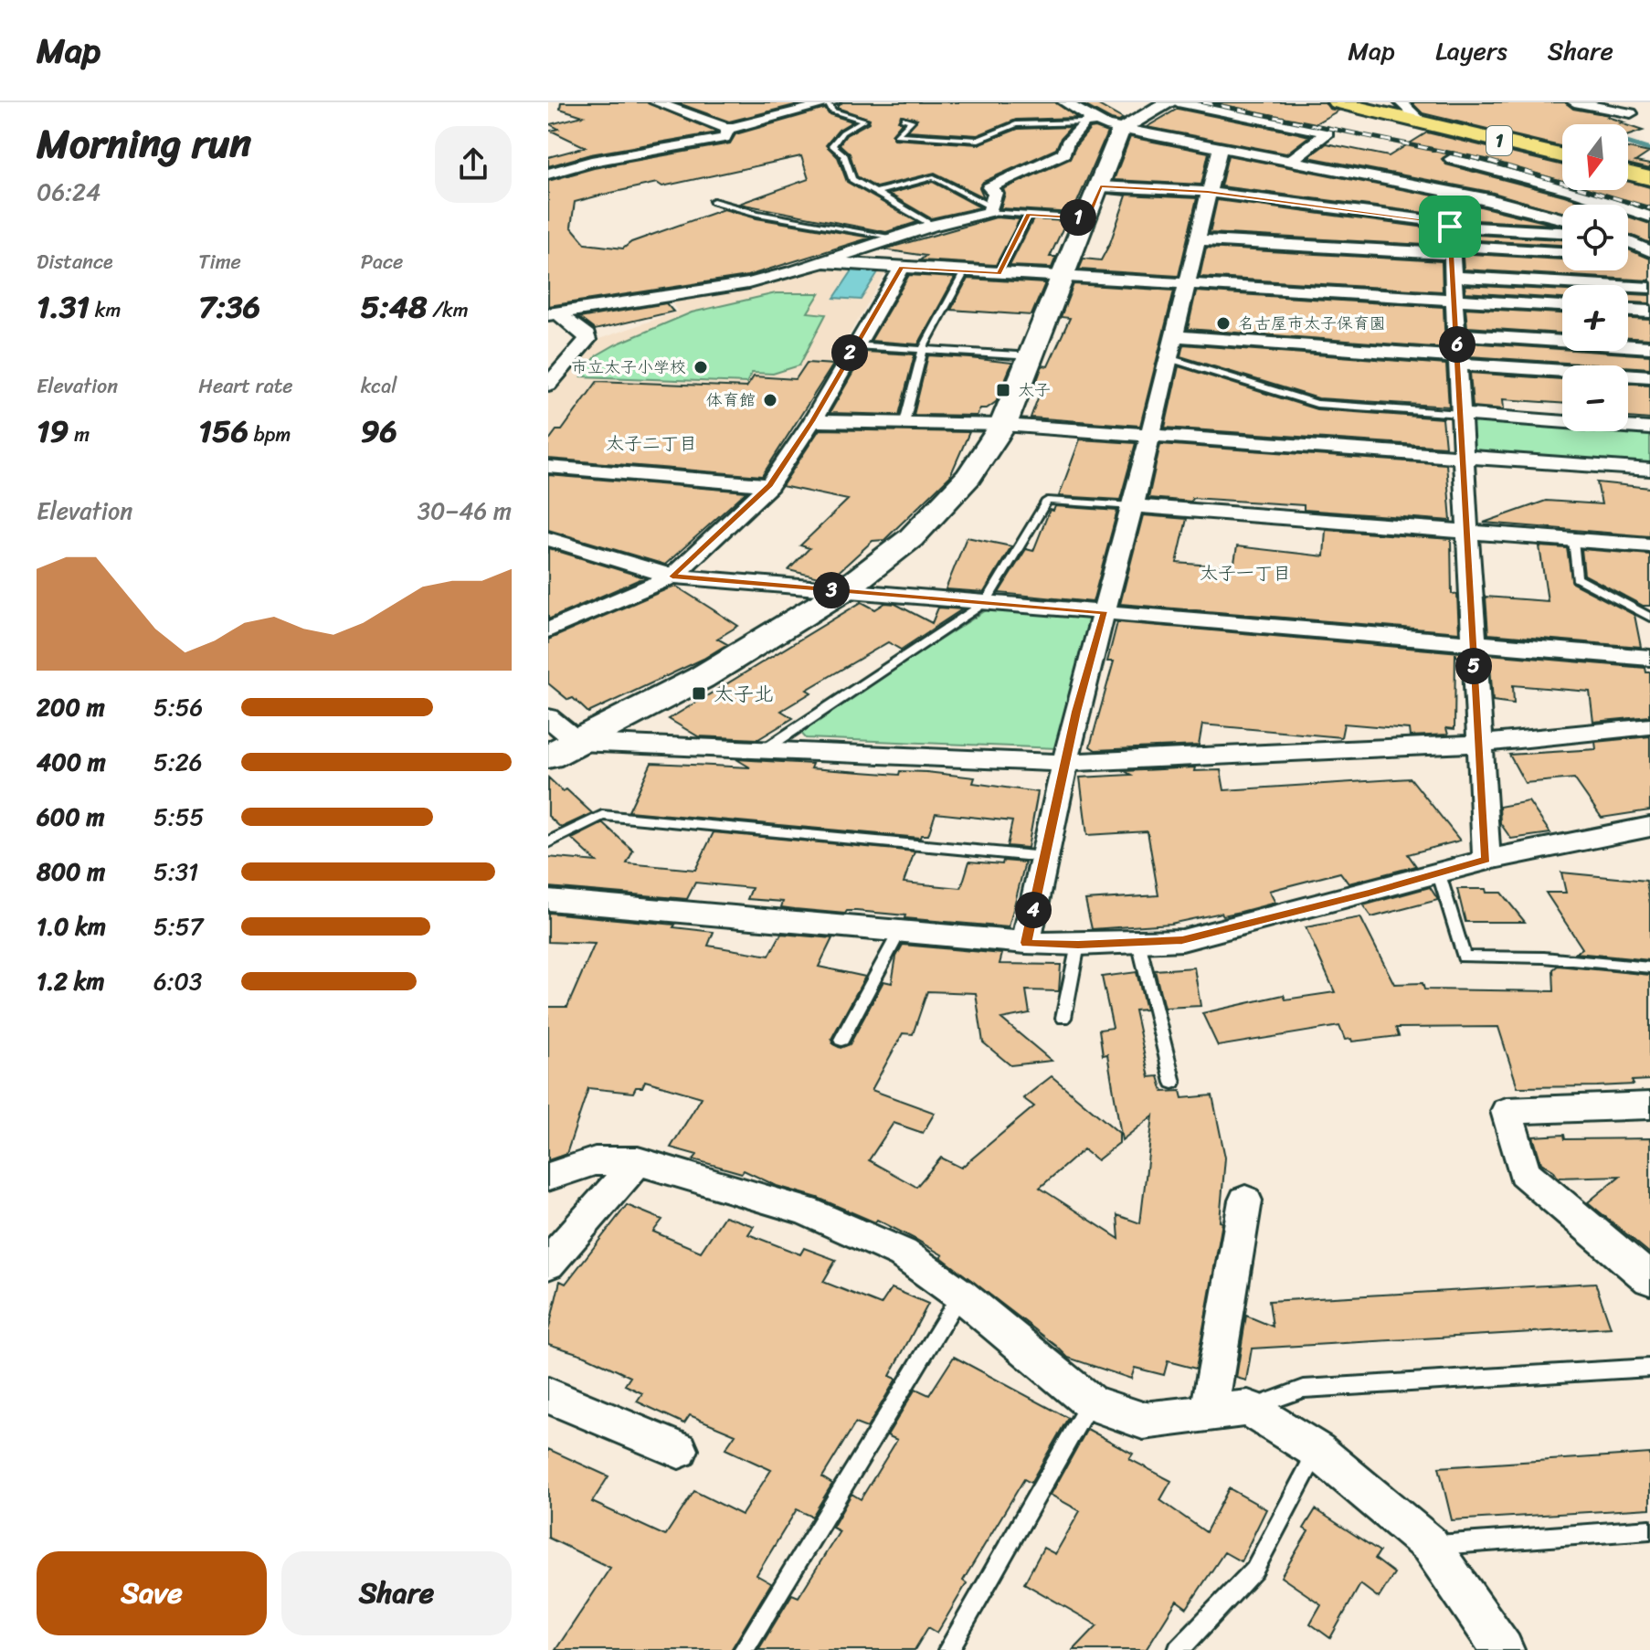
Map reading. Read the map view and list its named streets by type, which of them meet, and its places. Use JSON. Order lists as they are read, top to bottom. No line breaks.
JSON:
{"streets":{"highway":["1"]},"districts":["太子二丁目","太子一丁目"],"places":{"other":["名古屋市太子保育園","市立太子小学校","体育館"],"transit":["太子","太子北"]},"north":"bottom","page":{"header":"Map","nav":["Map","Layers","Share"],"heading":["Morning run","06:24"],"map_buttons":["+","−"],"pins":["1","6","2","3","5","4"],"stats":[["Distance","1.31 km"],["Time","7:36"],["Pace","5:48 /km"],["Elevation","19 m"],["Heart rate","156 bpm"],["kcal","96"]],"chart":["Elevation","30–46 m"],"list":[{"name":"200 m","note":"5:56"},{"name":"400 m","note":"5:26"},{"name":"600 m","note":"5:55"},{"name":"800 m","note":"5:31"},{"name":"1.0 km","note":"5:57"},{"name":"1.2 km","note":"6:03"}],"buttons":["Save","Share"]}}
